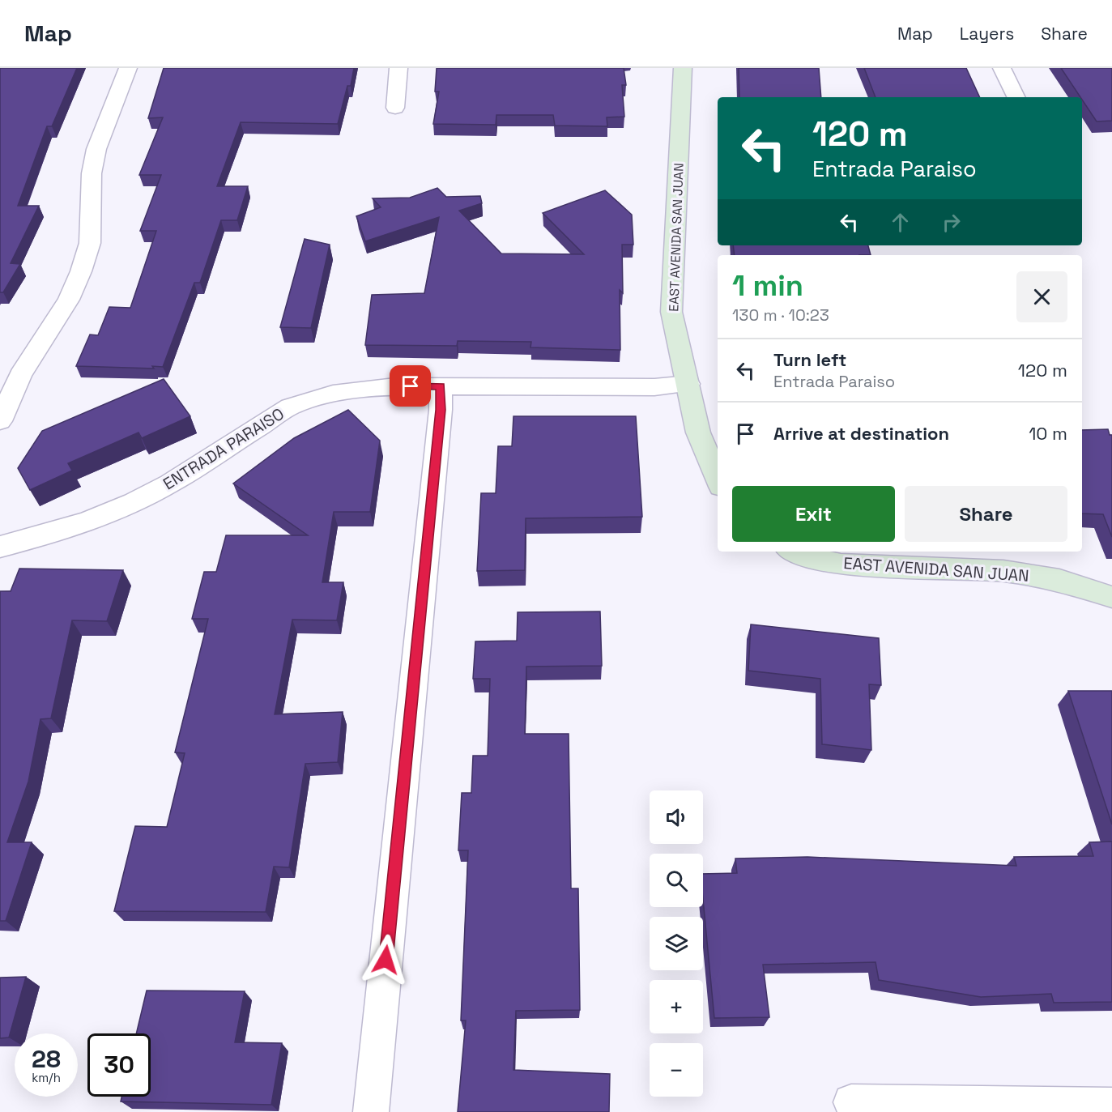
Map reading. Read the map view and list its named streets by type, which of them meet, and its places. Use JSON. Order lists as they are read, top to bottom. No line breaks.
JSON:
{"streets":{"street":["EAST AVENIDA SAN JUAN","ENTRADA PARAISO"]},"crossings":[["EAST AVENIDA SAN JUAN","ENTRADA PARAISO"]],"page":{"header":"Map","nav":["Map","Layers","Share"],"turn":["120 m","Entrada Paraiso"],"heading":["1 min","130 m · 10:23"],"list":[{"name":"Turn left","note":"Entrada Paraiso","value":"120 m"},{"name":"Arrive at destination","value":"10 m"}],"buttons":["Exit","Share"],"map_buttons":["+","−"],"speed":"28 km/h","limit":"30"}}
